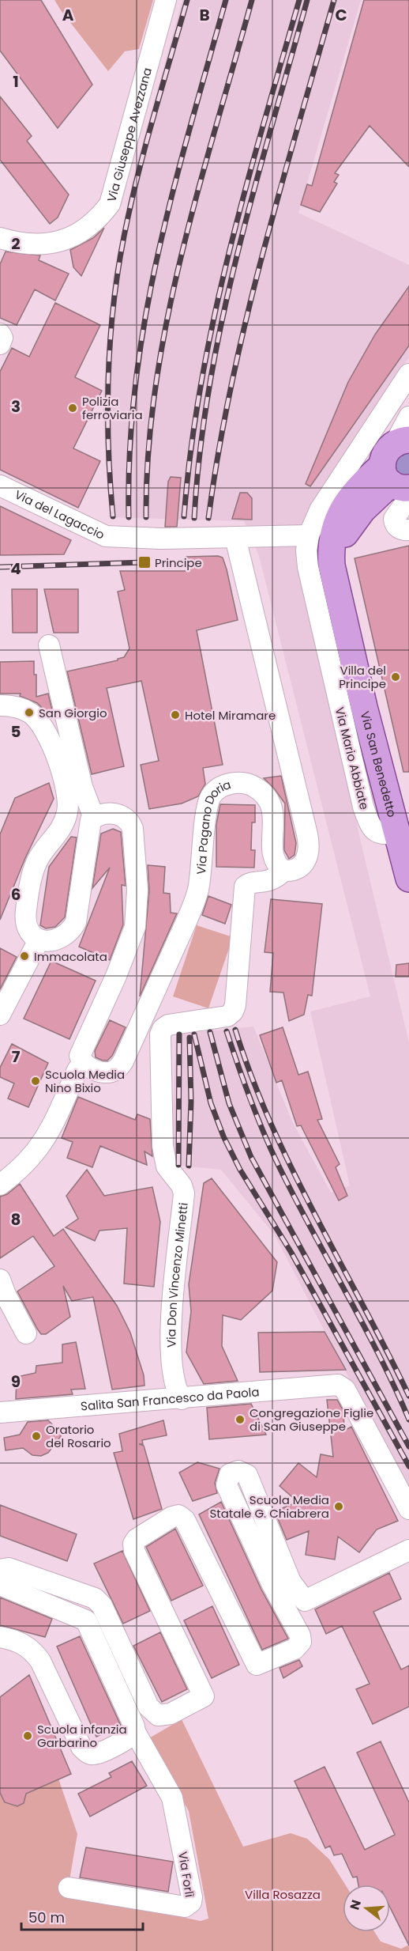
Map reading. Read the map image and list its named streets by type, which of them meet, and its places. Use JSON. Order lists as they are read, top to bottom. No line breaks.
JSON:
{"streets":{"main road":["Via San Benedetto"],"street":["Via Giuseppe Avezzana","Via del Lagaccio","Via Mario Abbiate","Via Pagano Doria","Via Don Vincenzo Minetti","Salita San Francesco da Paola","Via Forlì"]},"crossings":[["Via del Lagaccio","Via Mario Abbiate"],["Via Mario Abbiate","Via San Benedetto"],["Via Pagano Doria","Via Don Vincenzo Minetti"],["Via Don Vincenzo Minetti","Salita San Francesco da Paola"]],"parks":["Villa Rosazza"],"places":{"other":["Polizia ferroviaria","Villa del Principe","San Giorgio","Hotel Miramare","Immacolata","Scuola Media Nino Bixio","Congregazione Figlie di San Giuseppe","Oratorio del Rosario","Scuola Media Statale G. Chiabrera","Scuola infanzia Garbarino"],"transit":["Principe"]},"scale_bar":"50 m","north":"left","grid":{"columns":["A","B","C"],"rows":["1","2","3","4","5","6","7","8","9"]}}
